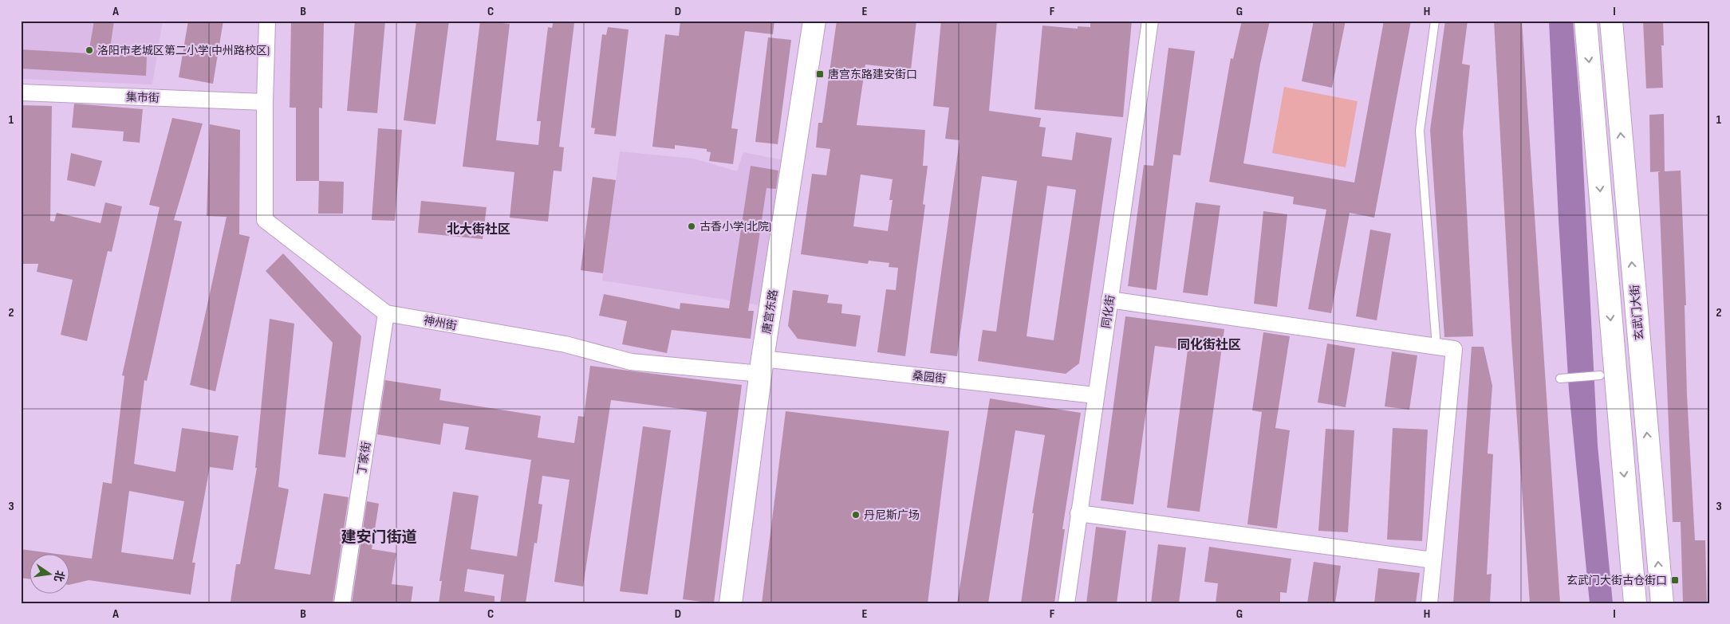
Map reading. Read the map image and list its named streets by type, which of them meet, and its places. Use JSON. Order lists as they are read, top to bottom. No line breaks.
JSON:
{"streets":{"main road":["唐宫东路","玄武门大街"],"street":["集市街","同化街","神州街","桑园街","丁家街"]},"crossings":[["集市街","神州街"],["唐宫东路","神州街"],["唐宫东路","桑园街"],["同化街","桑园街"],["神州街","桑园街"],["神州街","丁家街"]],"districts":["北大街社区","同化街社区","建安门街道"],"places":{"other":["洛阳市老城区第二小学(中州路校区)","古香小学(北院)","丹尼斯广场"],"transit":["唐宫东路建安街口","玄武门大街古仓街口"]},"north":"right","grid":{"columns":["A","B","C","D","E","F","G","H","I"],"rows":["1","2","3"]}}
